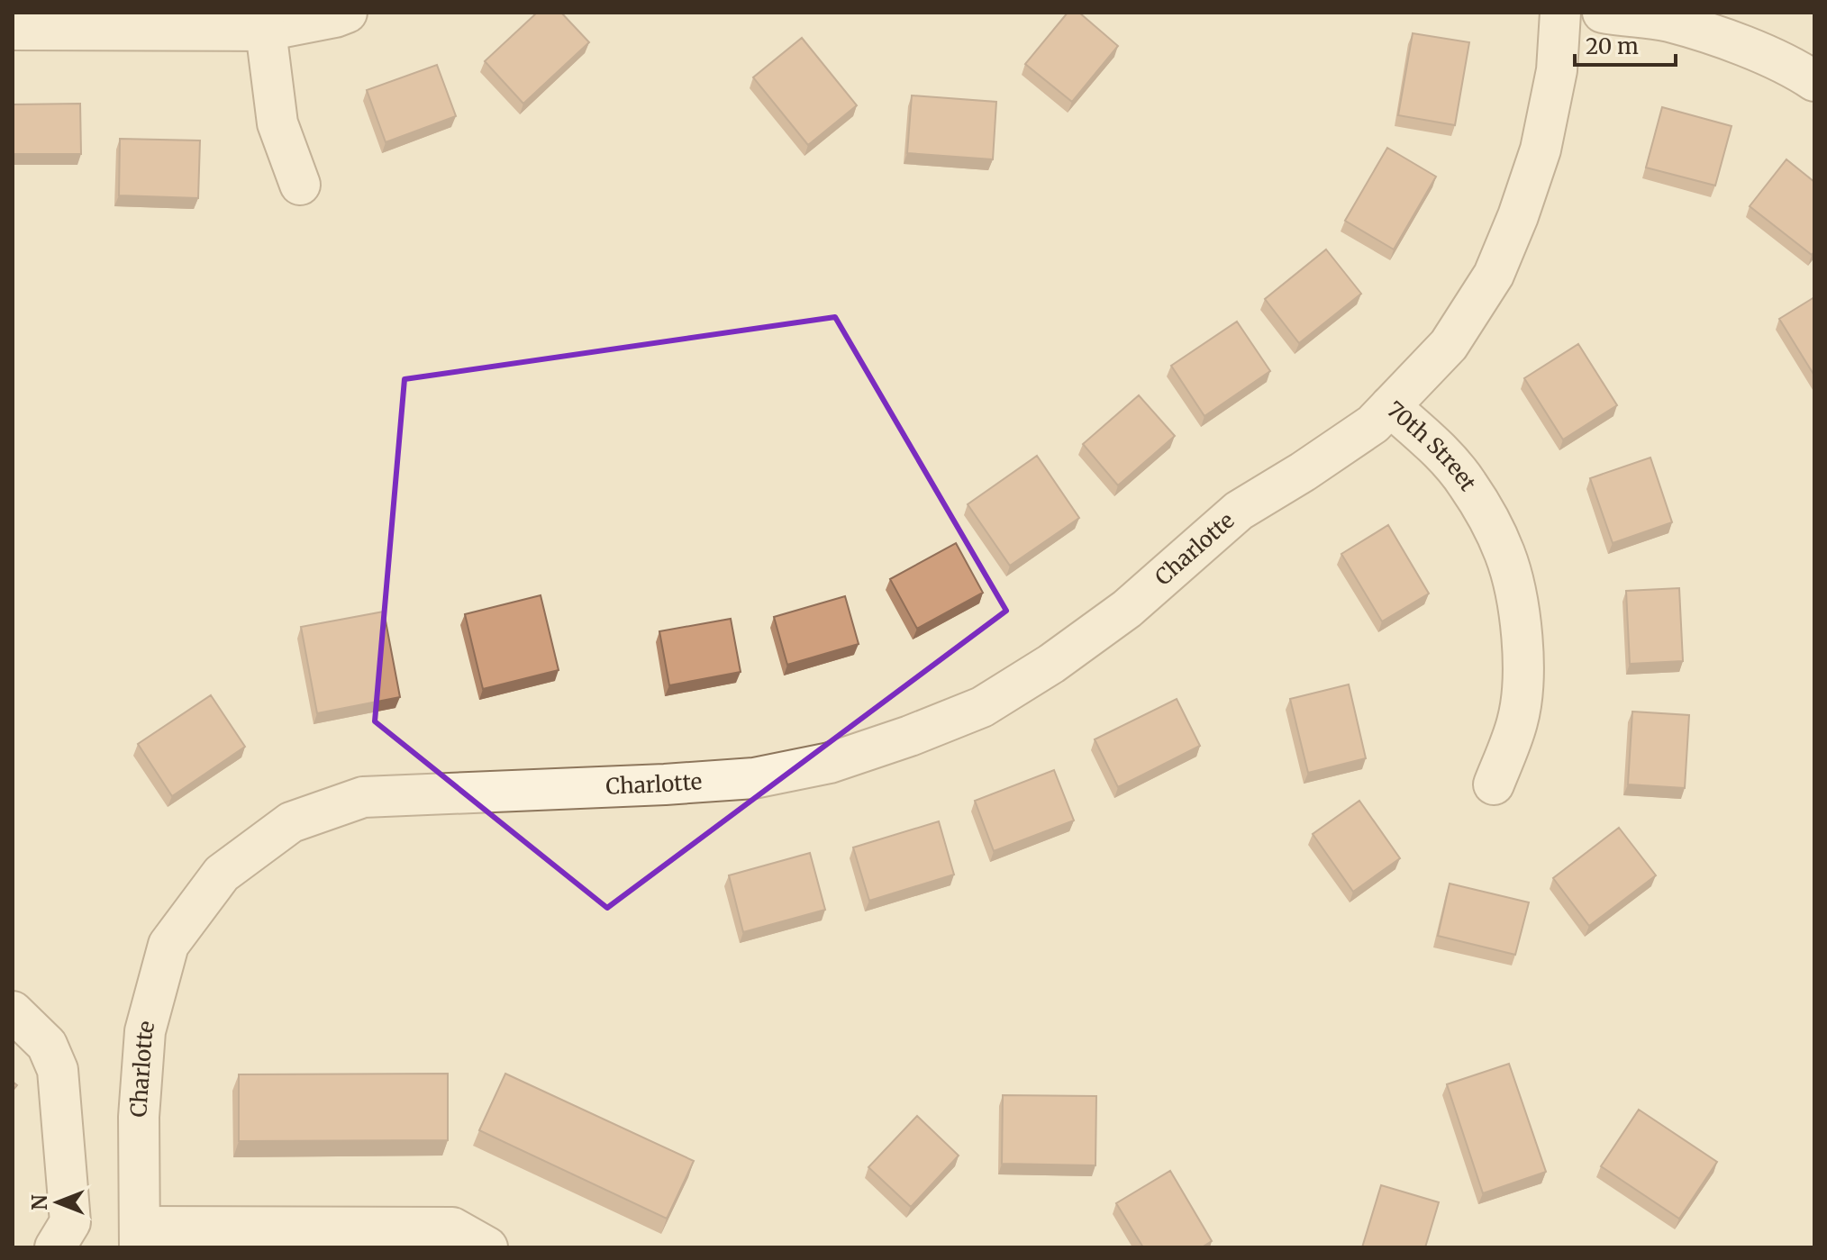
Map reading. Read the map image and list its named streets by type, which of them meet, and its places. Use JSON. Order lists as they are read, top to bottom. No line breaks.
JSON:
{"streets":{"street":["70th Street","Charlotte"]},"crossings":[["70th Street","Charlotte"]],"scale_bar":"20 m","north":"left"}
